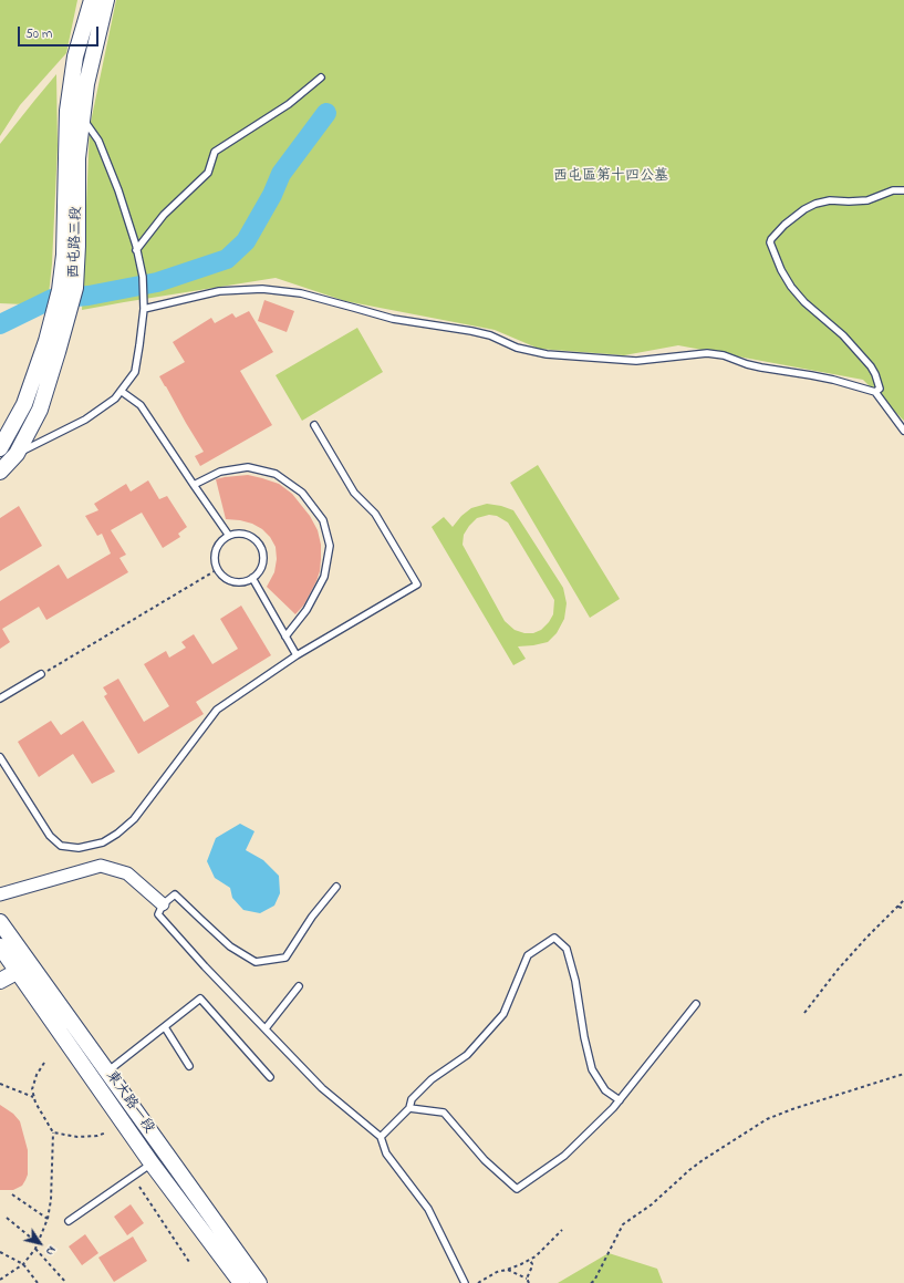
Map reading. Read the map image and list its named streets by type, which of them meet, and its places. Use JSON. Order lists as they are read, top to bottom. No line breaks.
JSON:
{"streets":{"street":["西屯路三段","東大路一段"]},"parks":["西屯區第十四公墓"],"scale_bar":"50 m","north":"bottom right"}
